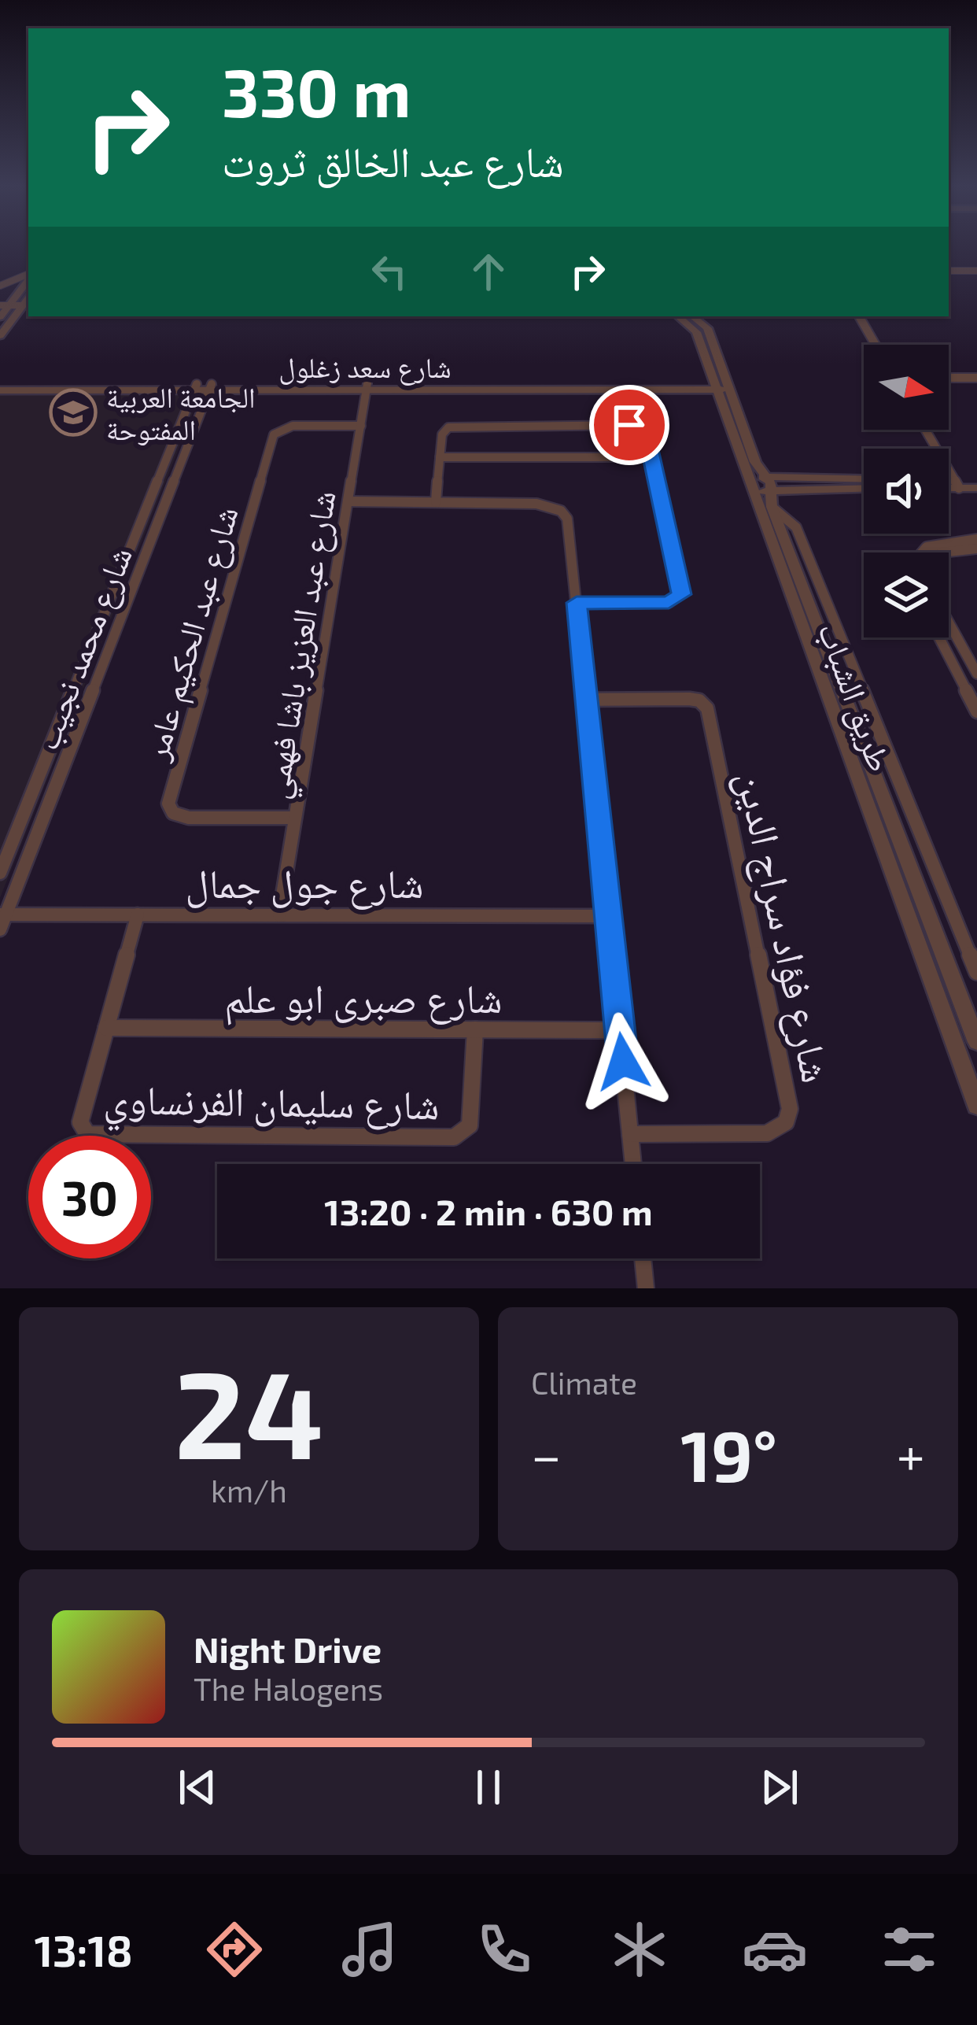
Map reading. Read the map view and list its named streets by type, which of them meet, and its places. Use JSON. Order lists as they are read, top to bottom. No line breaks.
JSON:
{"streets":{"street":["شارع سعد زغلول","شارع عبد الحكيم عامر","شارع عبد العزيز باشا فهمي","شارع محمد نجيب","طريق الشباب","شارع جول جمال","شارع فؤاد سراج الدين","شارع صبرى ابو علم","شارع سليمان الفرنساوي"]},"crossings":[["شارع سعد زغلول","شارع عبد العزيز باشا فهمي"],["شارع سعد زغلول","شارع محمد نجيب"],["شارع سعد زغلول","طريق الشباب"],["شارع عبد الحكيم عامر","شارع عبد العزيز باشا فهمي"],["شارع عبد العزيز باشا فهمي","شارع جول جمال"],["شارع محمد نجيب","شارع جول جمال"],["شارع جول جمال","شارع سليمان الفرنساوي"],["شارع صبرى ابو علم","شارع سليمان الفرنساوي"]],"places":{"school or university":["الجامعة العربية المفتوحة"]},"north":"right","page":{"turn":["330 m","شارع عبد الخالق ثروت"],"limit":"30","trip":"13:20 · 2 min · 630 m","tile":[["24","km/h"],"Climate"],"heat":["−","19°","+"],"song":["Night Drive","The Halogens"],"tabs":"13:18"}}
